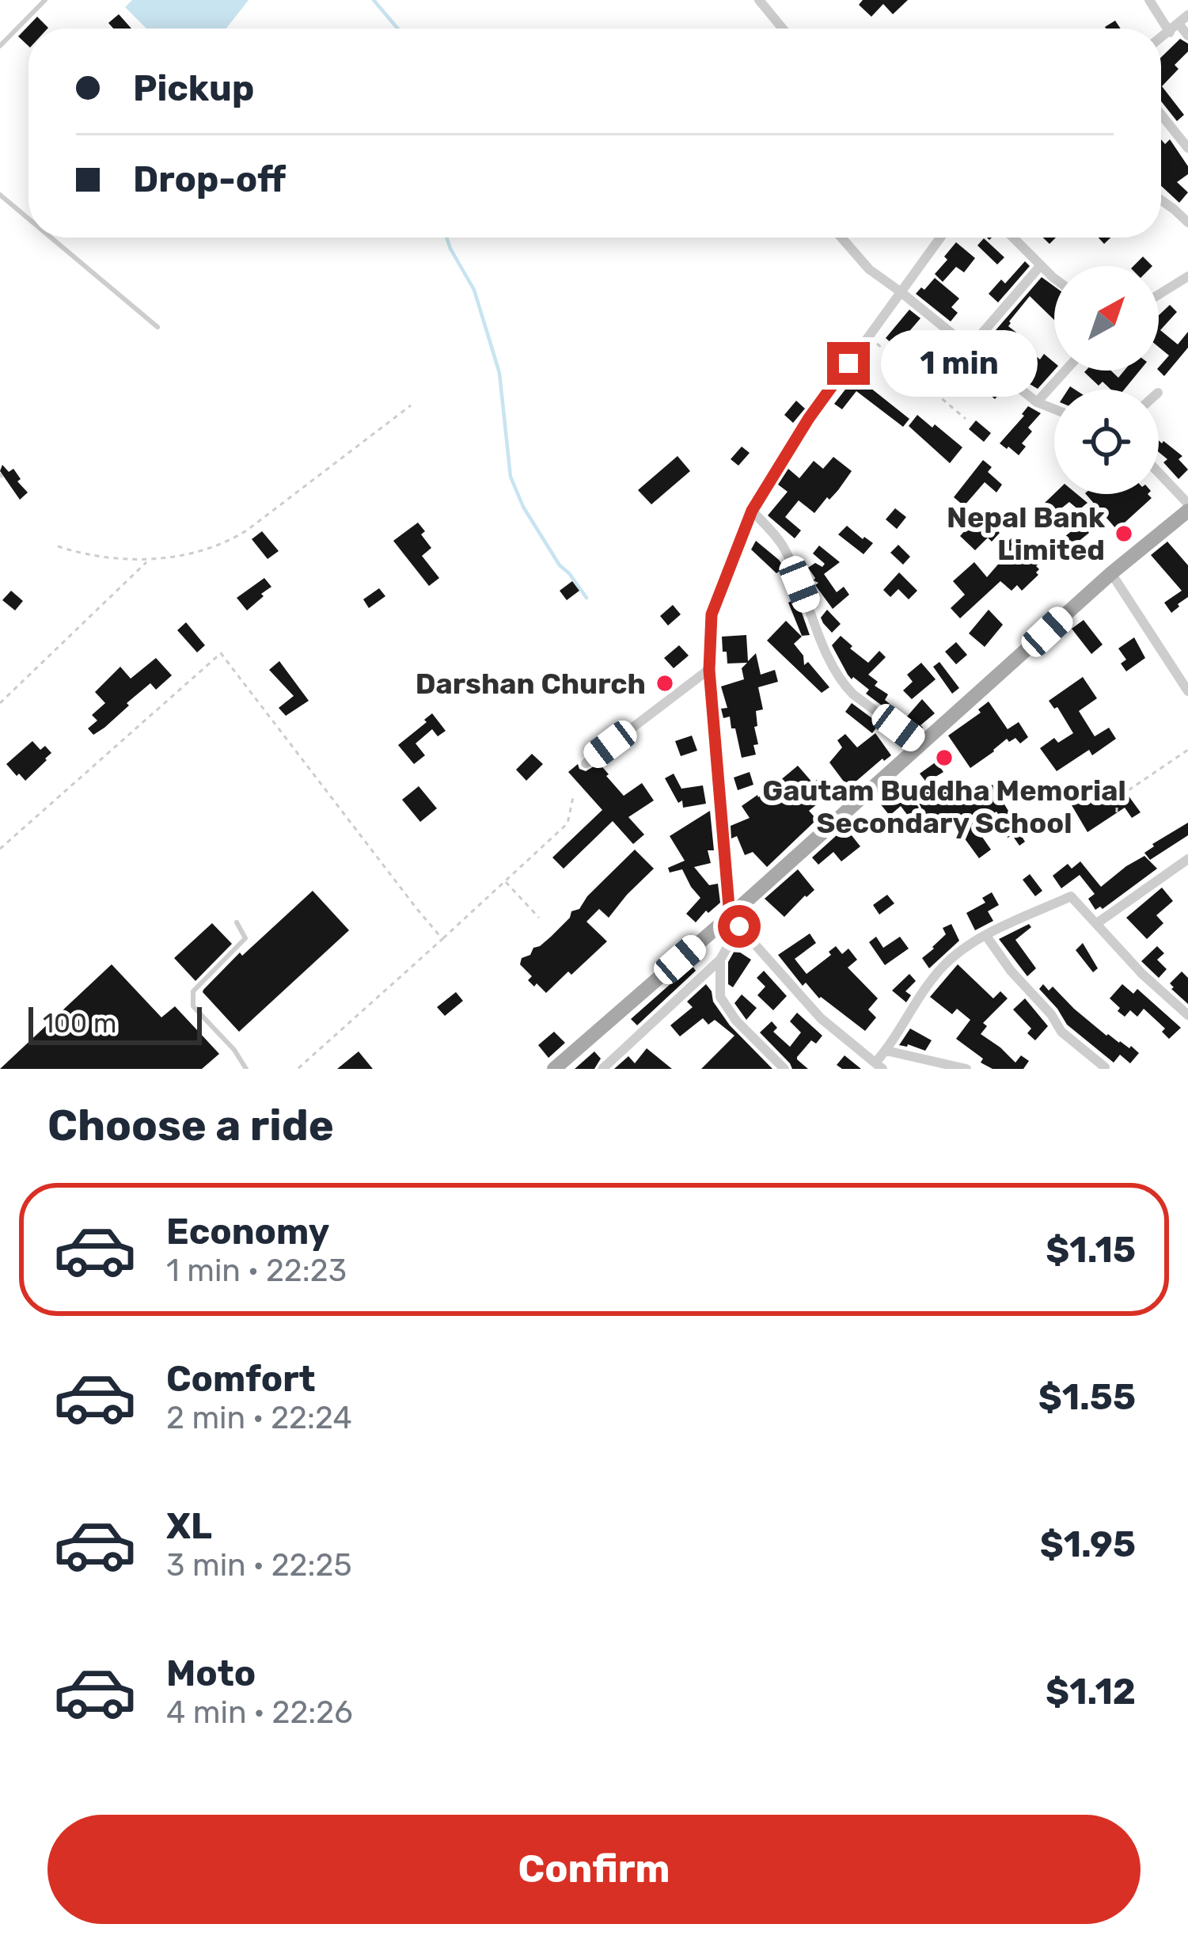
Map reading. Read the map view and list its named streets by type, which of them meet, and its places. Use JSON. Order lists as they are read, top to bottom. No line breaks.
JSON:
{"places":["Nepal Bank Limited","Darshan Church","Gautam Buddha Memorial Secondary School"],"scale_bar":"100 m","north":"top right","page":{"banner":["Pickup","Drop-off"],"bubble":"1 min","scale":"100 m","heading":"Choose a ride","list":[{"name":"Economy","note":"1 min · 22:23","value":"$1.15"},{"name":"Comfort","note":"2 min · 22:24","value":"$1.55"},{"name":"XL","note":"3 min · 22:25","value":"$1.95"},{"name":"Moto","note":"4 min · 22:26","value":"$1.12"}],"buttons":"Confirm"}}
